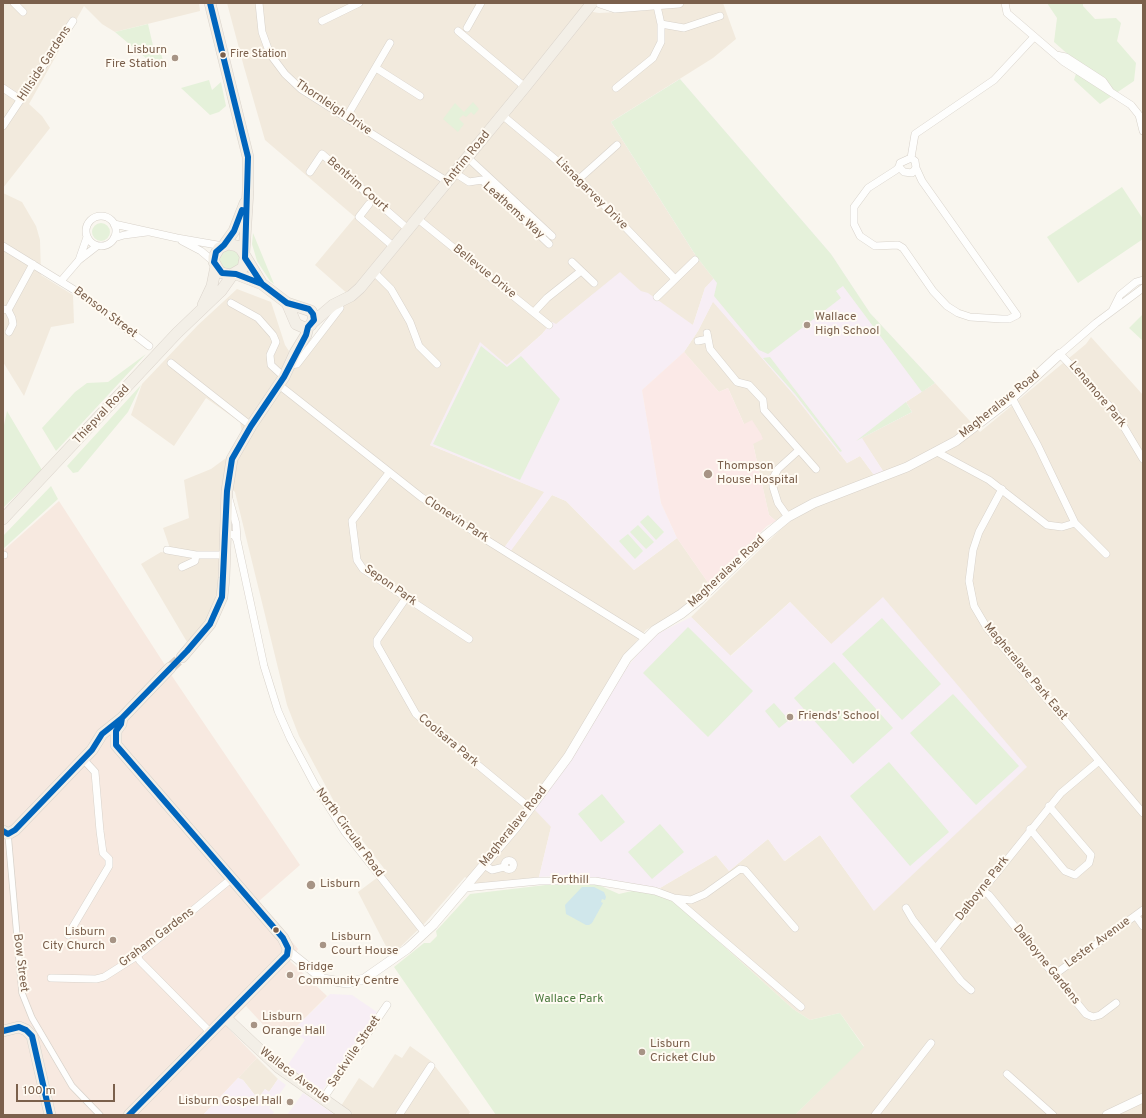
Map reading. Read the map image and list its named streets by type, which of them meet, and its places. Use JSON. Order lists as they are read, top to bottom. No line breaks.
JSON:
{"streets":{"main road":["Antrim Road","Thiepval Road","Wallace Avenue"],"street":["Hillside Gardens","Thornleigh Drive","Bentrim Court","Lisnagarvey Drive","Leathems Way","Bellevue Drive","Benson Street","Lenamore Park","Magheralave Road","Clonevin Park","Sepon Park","Magheralave Park East","Coolsara Park","North Circular Road","Forthill","Dalboyne Park","Graham Gardens","Lester Avenue","Bow Street","Dalboyne Gardens","Sackville Street"]},"crossings":[["Thornleigh Drive","Antrim Road"],["Thornleigh Drive","Leathems Way"],["Antrim Road","Bentrim Court"],["Antrim Road","Lisnagarvey Drive"],["Antrim Road","Leathems Way"],["Antrim Road","Bellevue Drive"],["Antrim Road","Clonevin Park"],["Antrim Road","North Circular Road"],["Lenamore Park","Magheralave Road"],["Magheralave Road","Clonevin Park"],["Magheralave Road","Coolsara Park"],["Magheralave Road","North Circular Road"],["Magheralave Road","Forthill"],["Clonevin Park","Sepon Park"],["Sepon Park","Coolsara Park"],["Magheralave Park East","Dalboyne Park"],["Dalboyne Park","Dalboyne Gardens"],["Lester Avenue","Dalboyne Gardens"],["Sackville Street","Wallace Avenue"]],"parks":["Wallace Park"],"places":["Fire Station","Lisburn Fire Station","Wallace High School","Thompson House Hospital","Friends' School","Lisburn","Lisburn City Church","Lisburn Court House","Bridge Community Centre","Lisburn Orange Hall","Lisburn Cricket Club","Lisburn Gospel Hall"],"scale_bar":"100 m"}
